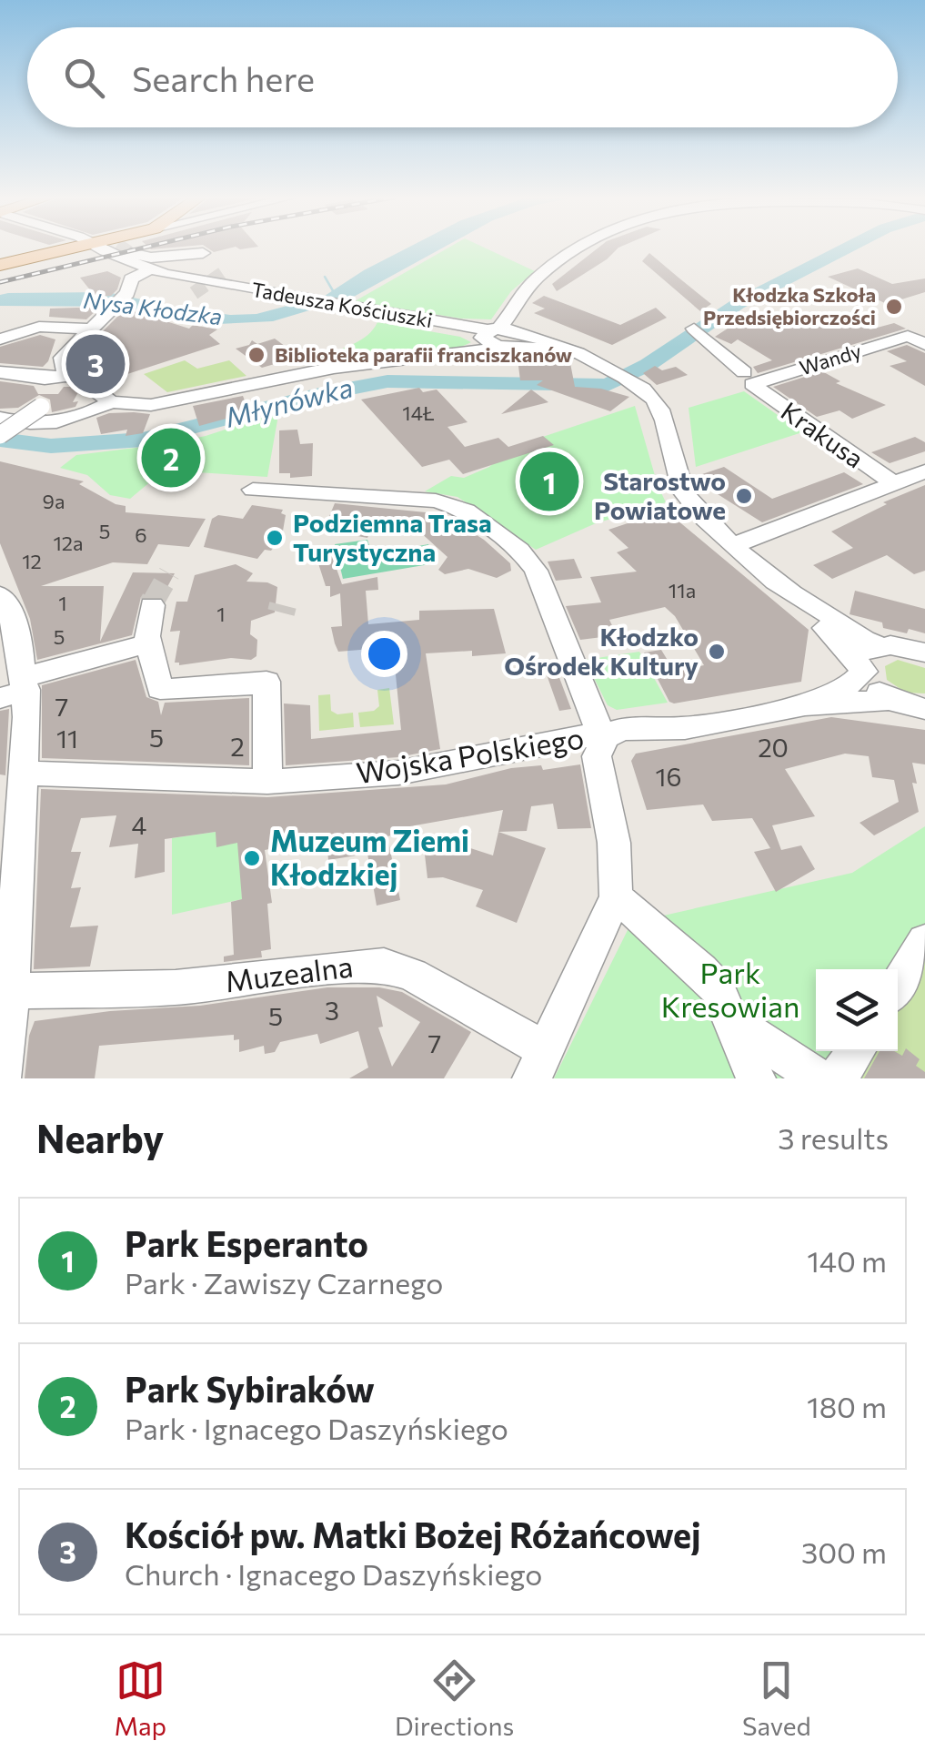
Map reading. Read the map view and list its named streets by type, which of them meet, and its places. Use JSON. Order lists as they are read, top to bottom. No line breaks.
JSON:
{"streets":{"street":["Tadeusza Kościuszki","Wandy","Krakusa","Wojska Polskiego","Muzealna"]},"crossings":[["Wandy","Krakusa"]],"water":["Nysa Kłodzka","Młynówka"],"parks":["Park Kresowian"],"places":["Kłodzka Szkoła Przedsiębiorczości","Biblioteka parafii franciszkanów","Starostwo Powiatowe","Podziemna Trasa Turystyczna","Kłodzko Ośrodek Kultury","Muzeum Ziemi Kłodzkiej"],"house_numbers":["14Ł","9a","5","6","12a","12","11a","1","1","5","7","5","11","2","20","16","4","3","5","7"],"page":{"search":"Search here","pins":["3","2","1"],"heading":["Nearby","3 results"],"list":[{"mark":"1","name":"Park Esperanto","note":"Park · Zawiszy Czarnego","value":"140 m"},{"mark":"2","name":"Park Sybiraków","note":"Park · Ignacego Daszyńskiego","value":"180 m"},{"mark":"3","name":"Kościół pw. Matki Bożej Różańcowej","note":"Church · Ignacego Daszyńskiego","value":"300 m"}],"nav":["Map","Directions","Saved"]}}
